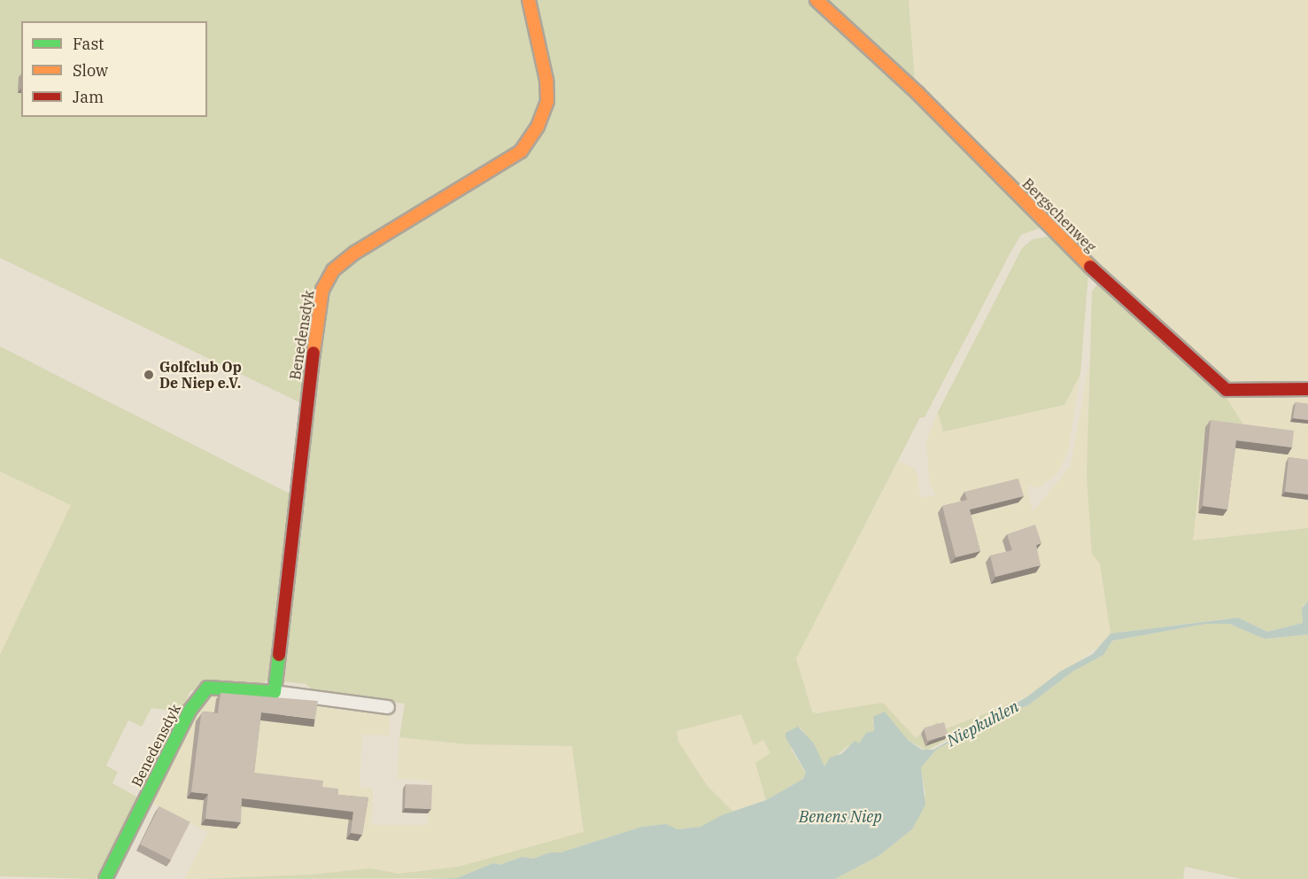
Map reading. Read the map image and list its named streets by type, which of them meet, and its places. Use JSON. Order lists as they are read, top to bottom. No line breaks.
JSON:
{"streets":{"street":["Bergschenweg","Benedensdyk"]},"water":["Niepkuhlen","Benens Niep"],"places":["Golfclub Op De Niep e.V."],"legend":["Fast","Slow","Jam"]}
